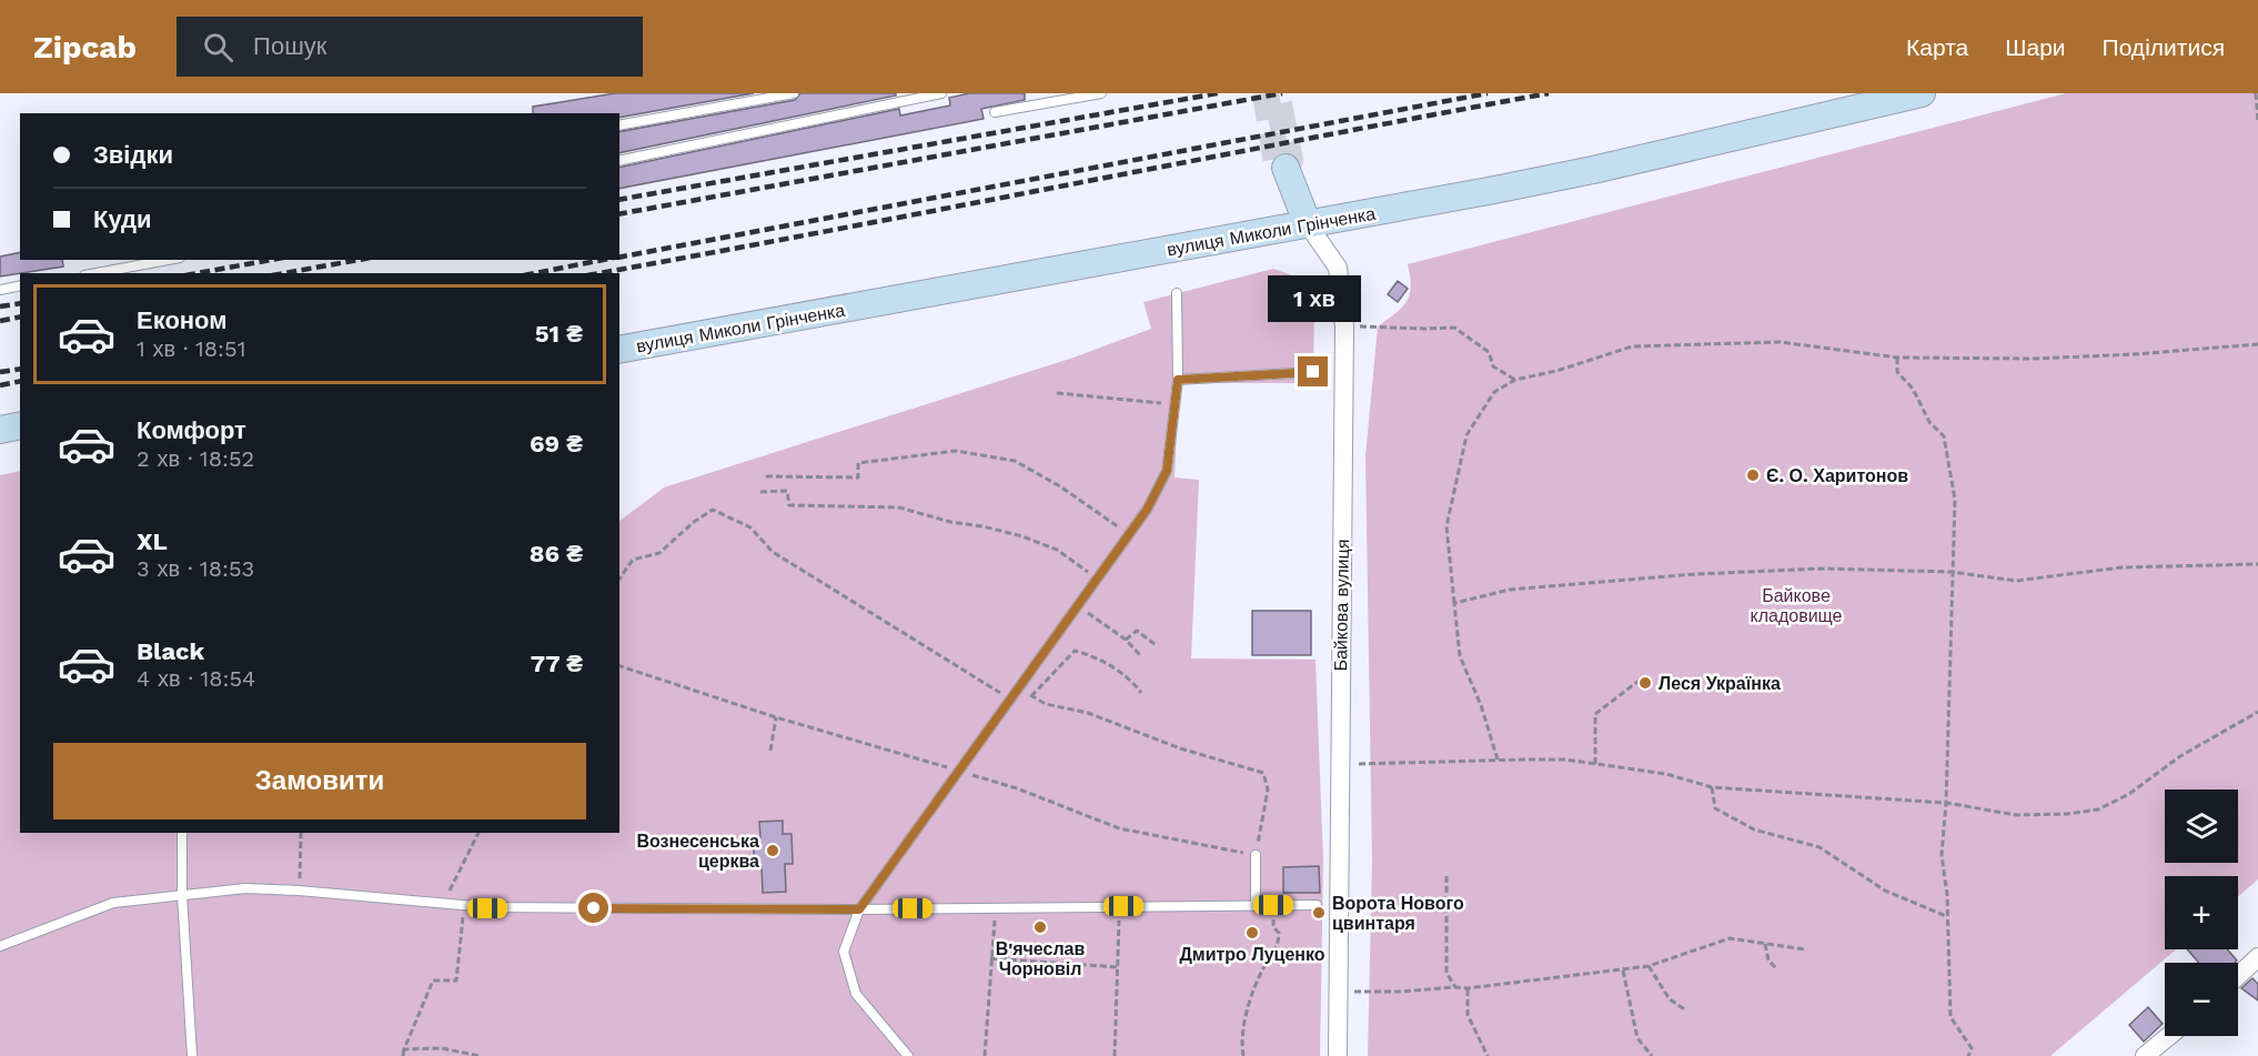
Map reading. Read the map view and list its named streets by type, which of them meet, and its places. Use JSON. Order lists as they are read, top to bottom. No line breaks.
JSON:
{"streets":{"main road":["вулиця Миколи Грінченка","Байкова вулиця"]},"crossings":[["вулиця Миколи Грінченка","Байкова вулиця"]],"parks":["Байкове кладовище"],"places":["Є. О. Харитонов","Леся Українка","Вознесенська церква","Ворота Нового цвинтаря","В'ячеслав Чорновіл","Дмитро Луценко"],"page":{"header":"Zipcab","search":"Пошук","nav":["Карта","Шари","Поділитися"],"banner":["Звідки","Куди"],"bubble":"1 хв","list":[{"name":"Економ","note":"1 хв · 18:51","value":"51 ₴"},{"name":"Комфорт","note":"2 хв · 18:52","value":"69 ₴"},{"name":"XL","note":"3 хв · 18:53","value":"86 ₴"},{"name":"Black","note":"4 хв · 18:54","value":"77 ₴"}],"buttons":"Замовити","map_buttons":["+","−"]}}
